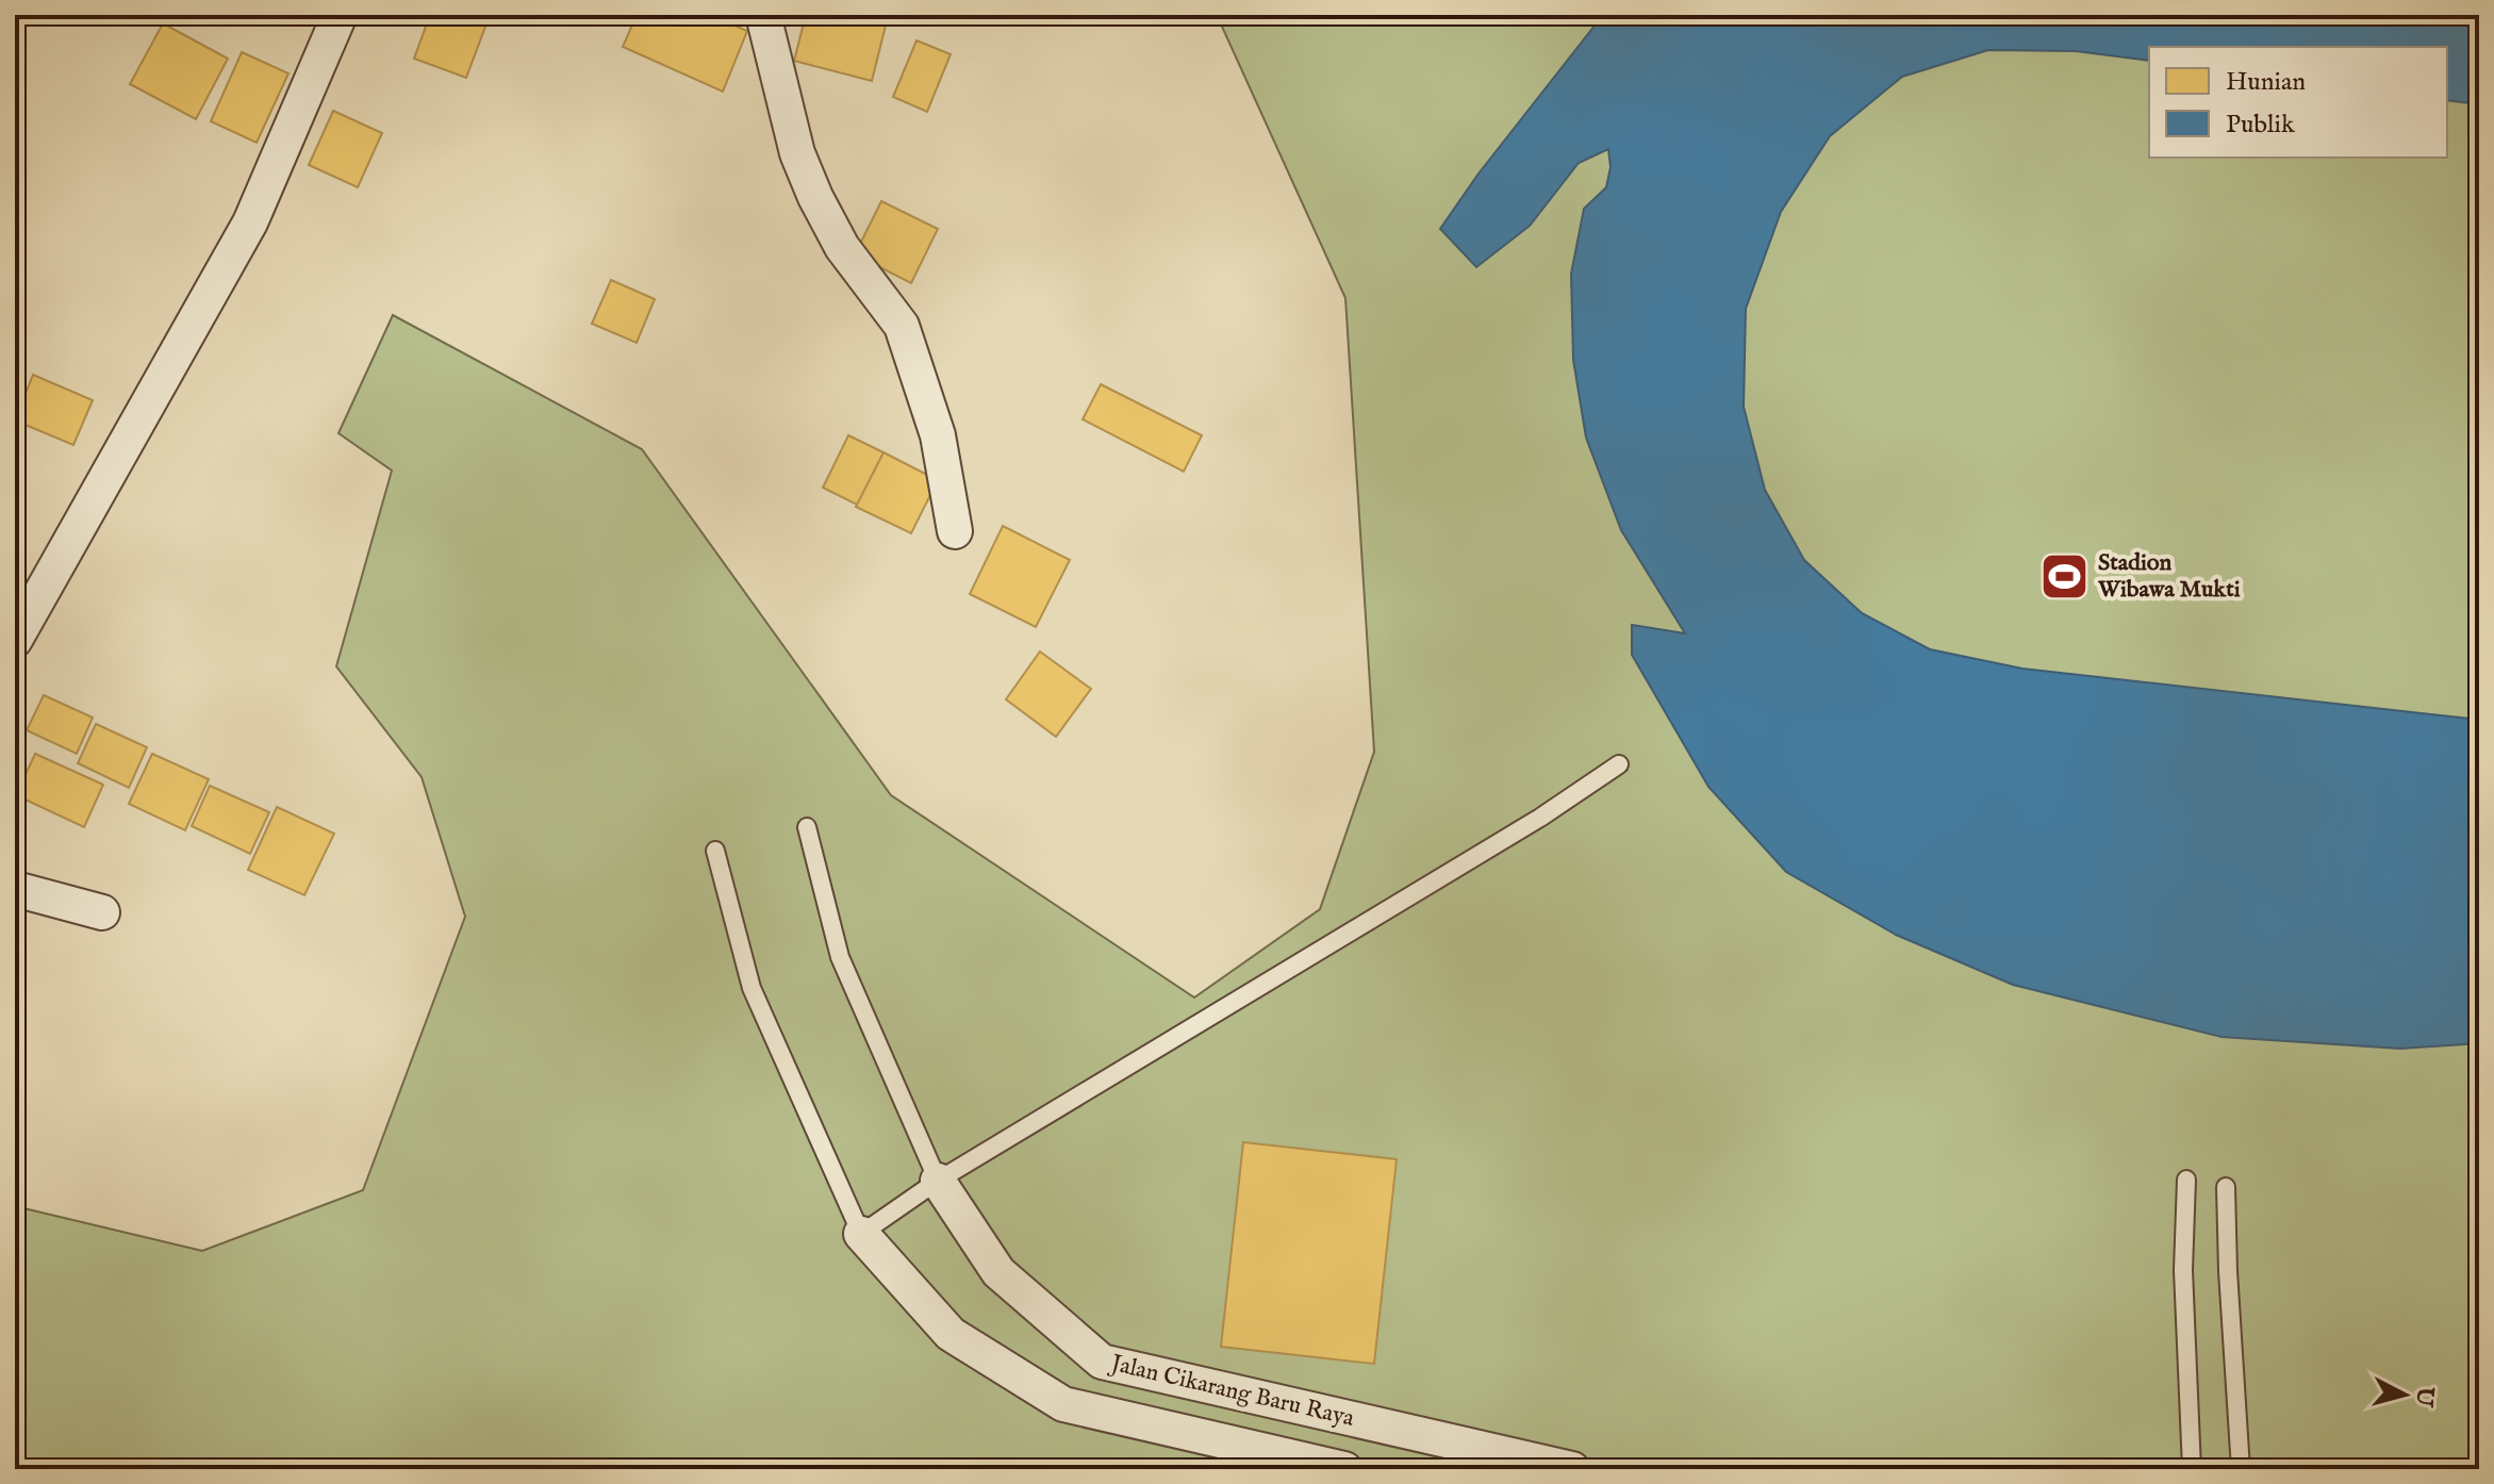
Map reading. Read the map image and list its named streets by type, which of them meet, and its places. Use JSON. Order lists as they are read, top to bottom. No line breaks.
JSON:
{"streets":{"street":["Jalan Cikarang Baru Raya"]},"places":{"sports":["Stadion Wibawa Mukti"]},"legend":["Hunian","Publik"],"north":"right"}
